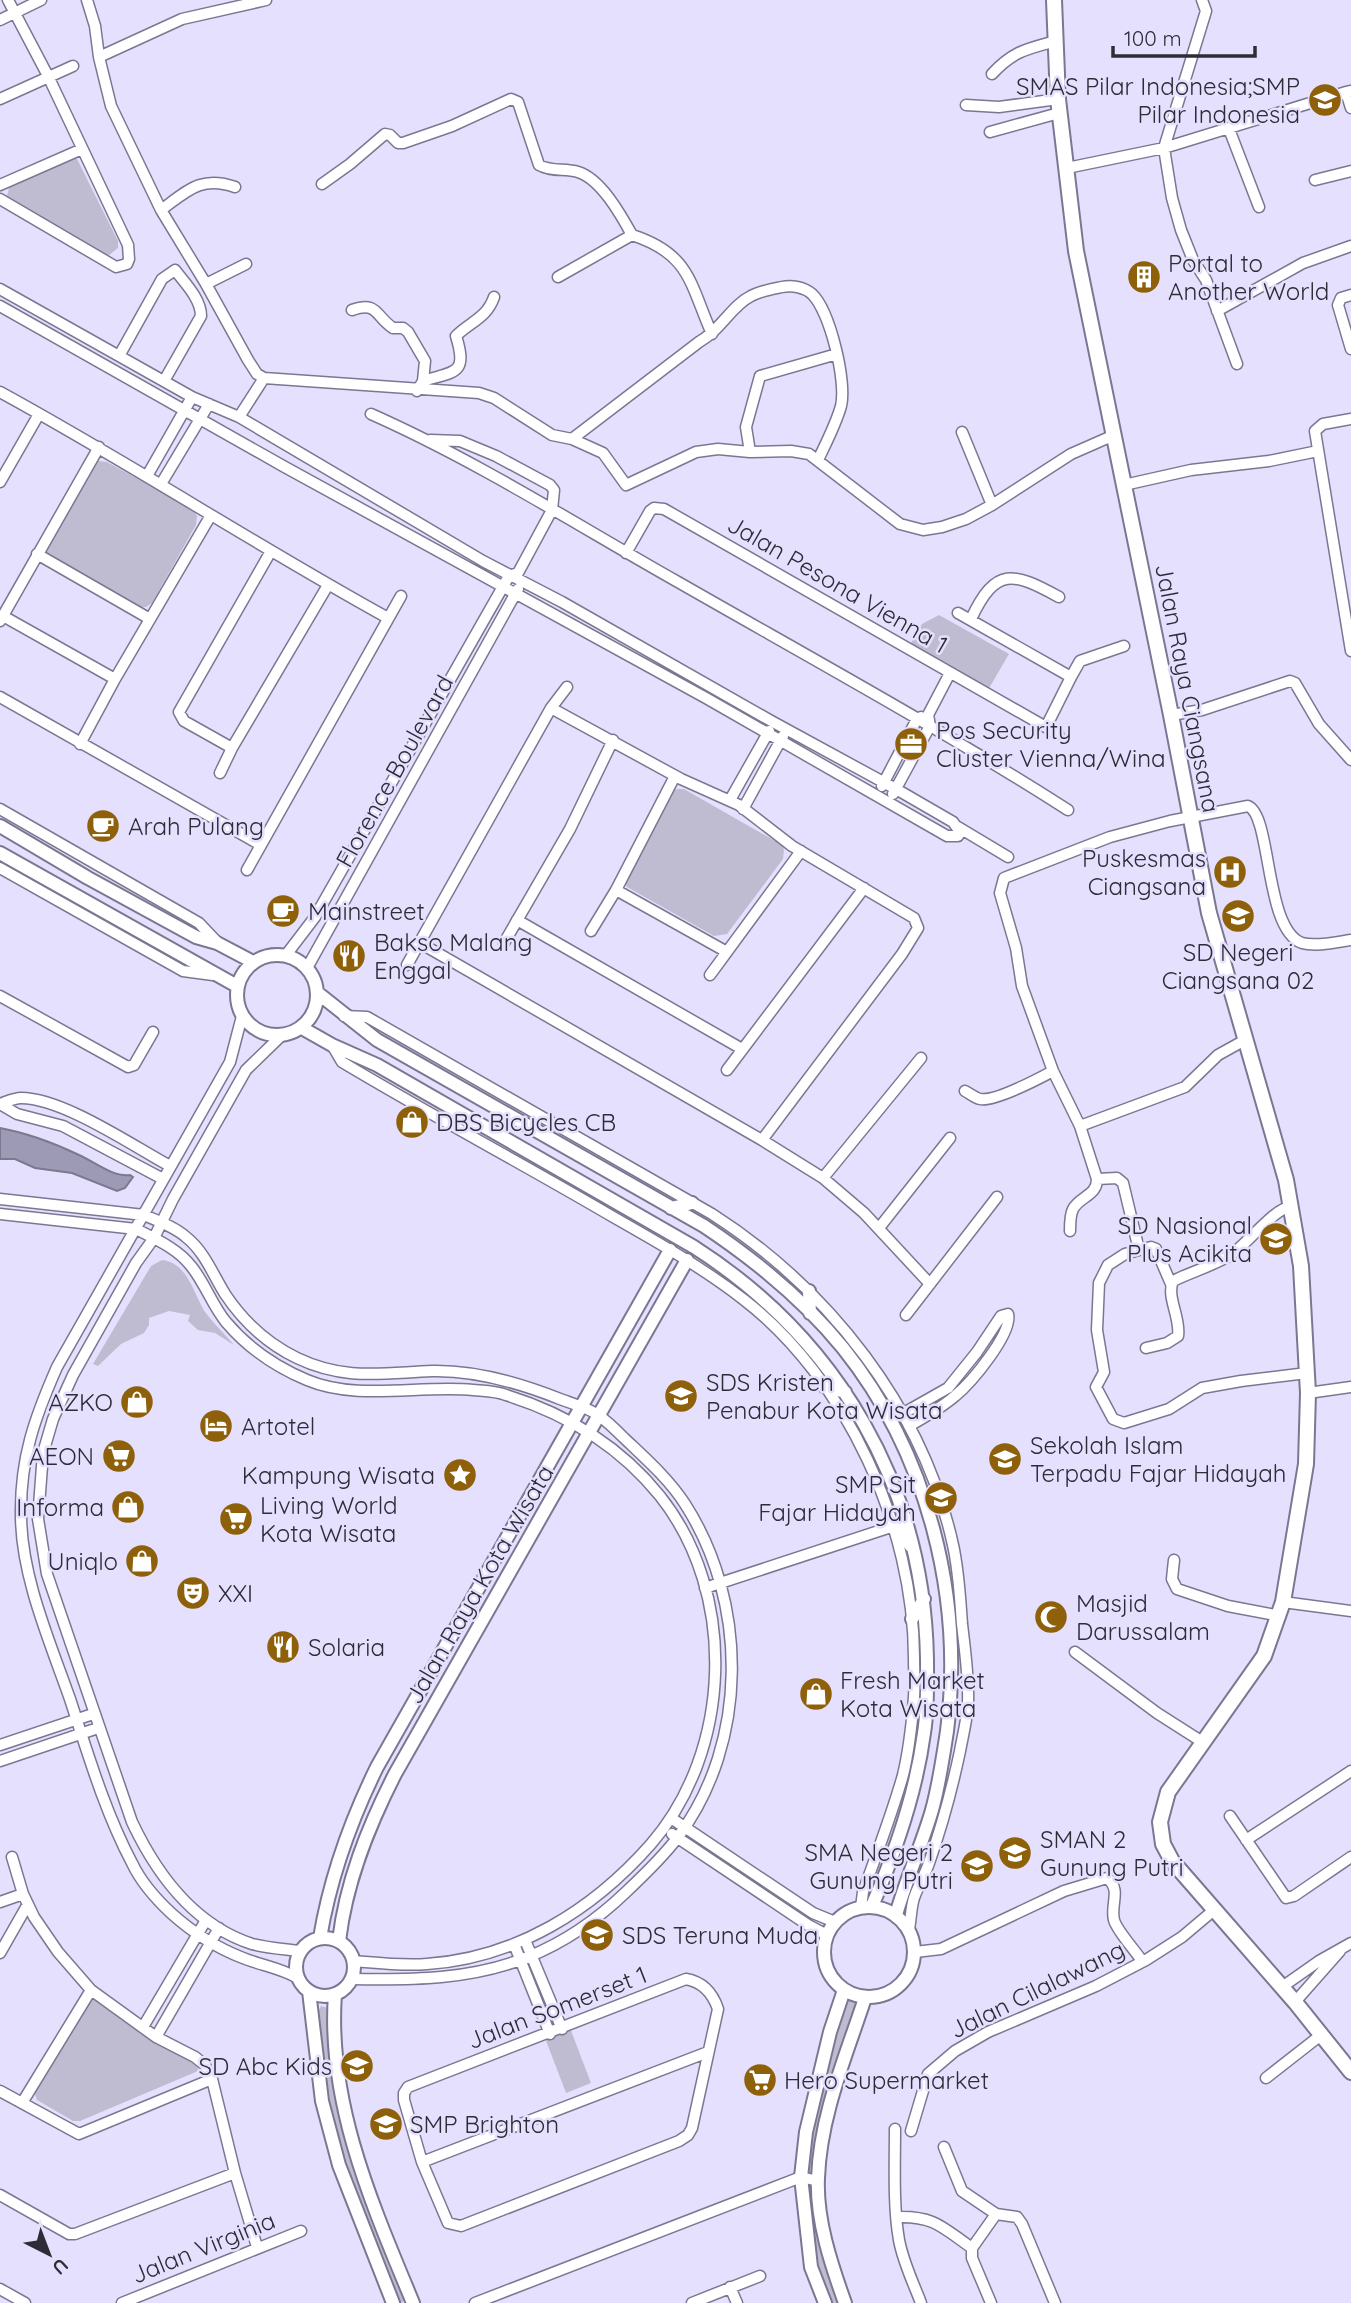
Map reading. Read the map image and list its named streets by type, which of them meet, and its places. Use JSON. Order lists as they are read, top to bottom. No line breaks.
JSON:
{"streets":{"main road":["Jalan Raya Ciangsana"],"street":["Jalan Pesona Vienna 1","Florence Boulevard","Jalan Raya Kota Wisata","Jalan Cilalawang","Jalan Somerset 1","Jalan Virginia"]},"crossings":[["Jalan Raya Ciangsana","Jalan Cilalawang"]],"places":{"school or university":["SMAS Pilar Indonesia;SMP Pilar Indonesia","SD Negeri Ciangsana 02","SD Nasional Plus Acikita","SDS Kristen Penabur Kota Wisata","Sekolah Islam Terpadu Fajar Hidayah","SMP Sit Fajar Hidayah","SMAN 2 Gunung Putri","SMA Negeri 2 Gunung Putri","SDS Teruna Muda","SD Abc Kids","SMP Brighton"],"building":["Portal to Another World"],"office":["Pos Security Cluster Vienna/Wina"],"cafe":["Arah Pulang","Mainstreet"],"hospital":["Puskesmas Ciangsana"],"restaurant":["Bakso Malang Enggal","Solaria"],"shop":["DBS Bicycles CB","AZKO","Informa","Uniqlo","Fresh Market Kota Wisata"],"hotel":["Artotel"],"supermarket":["AEON","Living World Kota Wisata","Hero Supermarket"],"place":["Kampung Wisata"],"theatre":["XXI"],"mosque":["Masjid Darussalam"]},"scale_bar":"100 m","north":"bottom right"}
